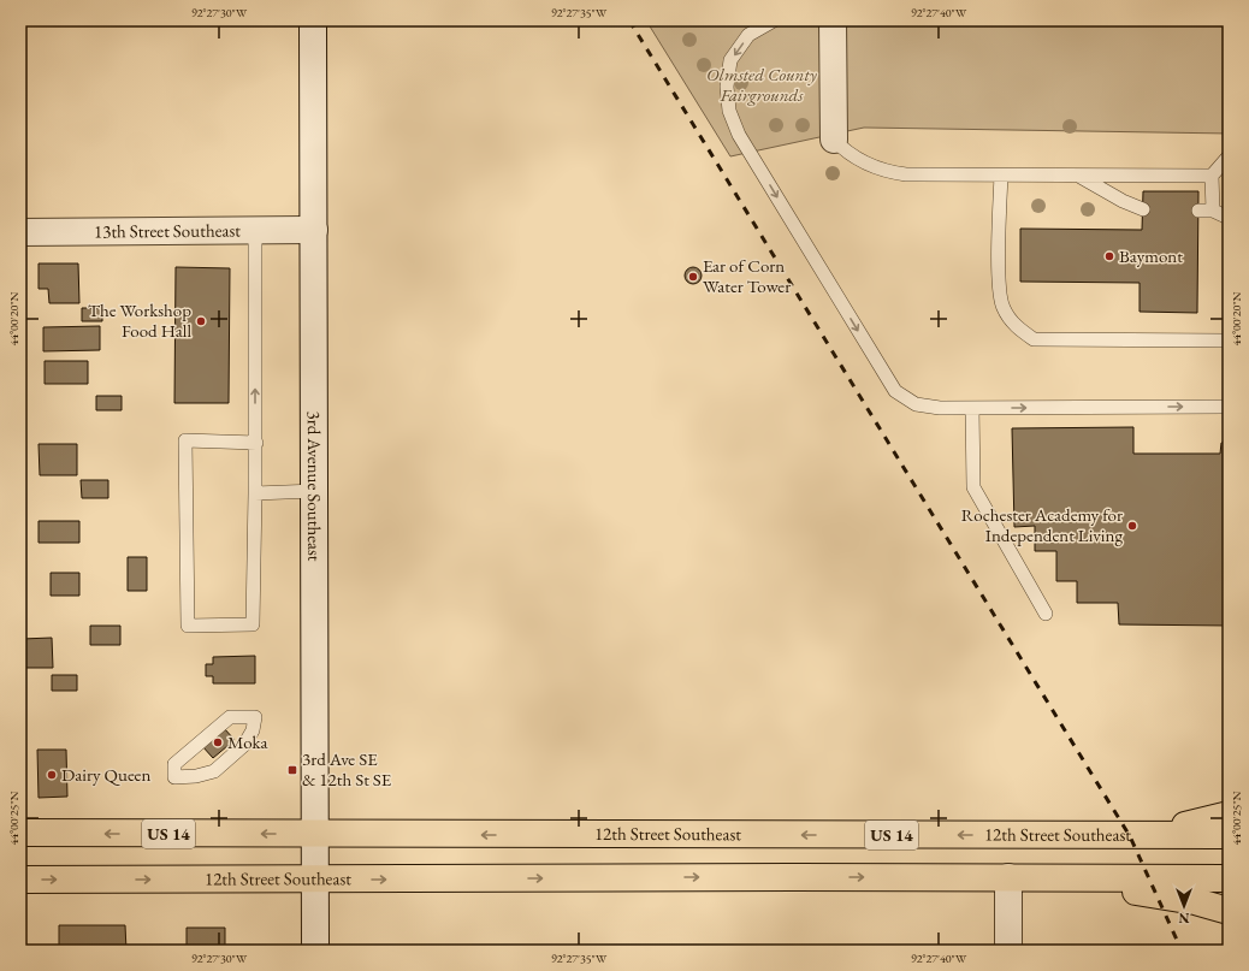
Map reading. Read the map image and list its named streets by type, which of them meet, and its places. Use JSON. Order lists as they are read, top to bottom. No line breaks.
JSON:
{"streets":{"main road":["13th Street Southeast","3rd Avenue Southeast","US 14","12th Street Southeast"]},"crossings":[["13th Street Southeast","3rd Avenue Southeast"],["3rd Avenue Southeast","12th Street Southeast"]],"parks":["Olmsted County Fairgrounds"],"places":{"other":["Baymont","Ear of Corn Water Tower","The Workshop Food Hall","Rochester Academy for Independent Living","Moka","Dairy Queen"],"transit":["3rd Ave SE & 12th St SE"]},"north":"bottom","coordinates":["92°27'30\"W","92°27'35\"W","92°27'40\"W","44°00'20\"N","44°00'25\"N"]}
